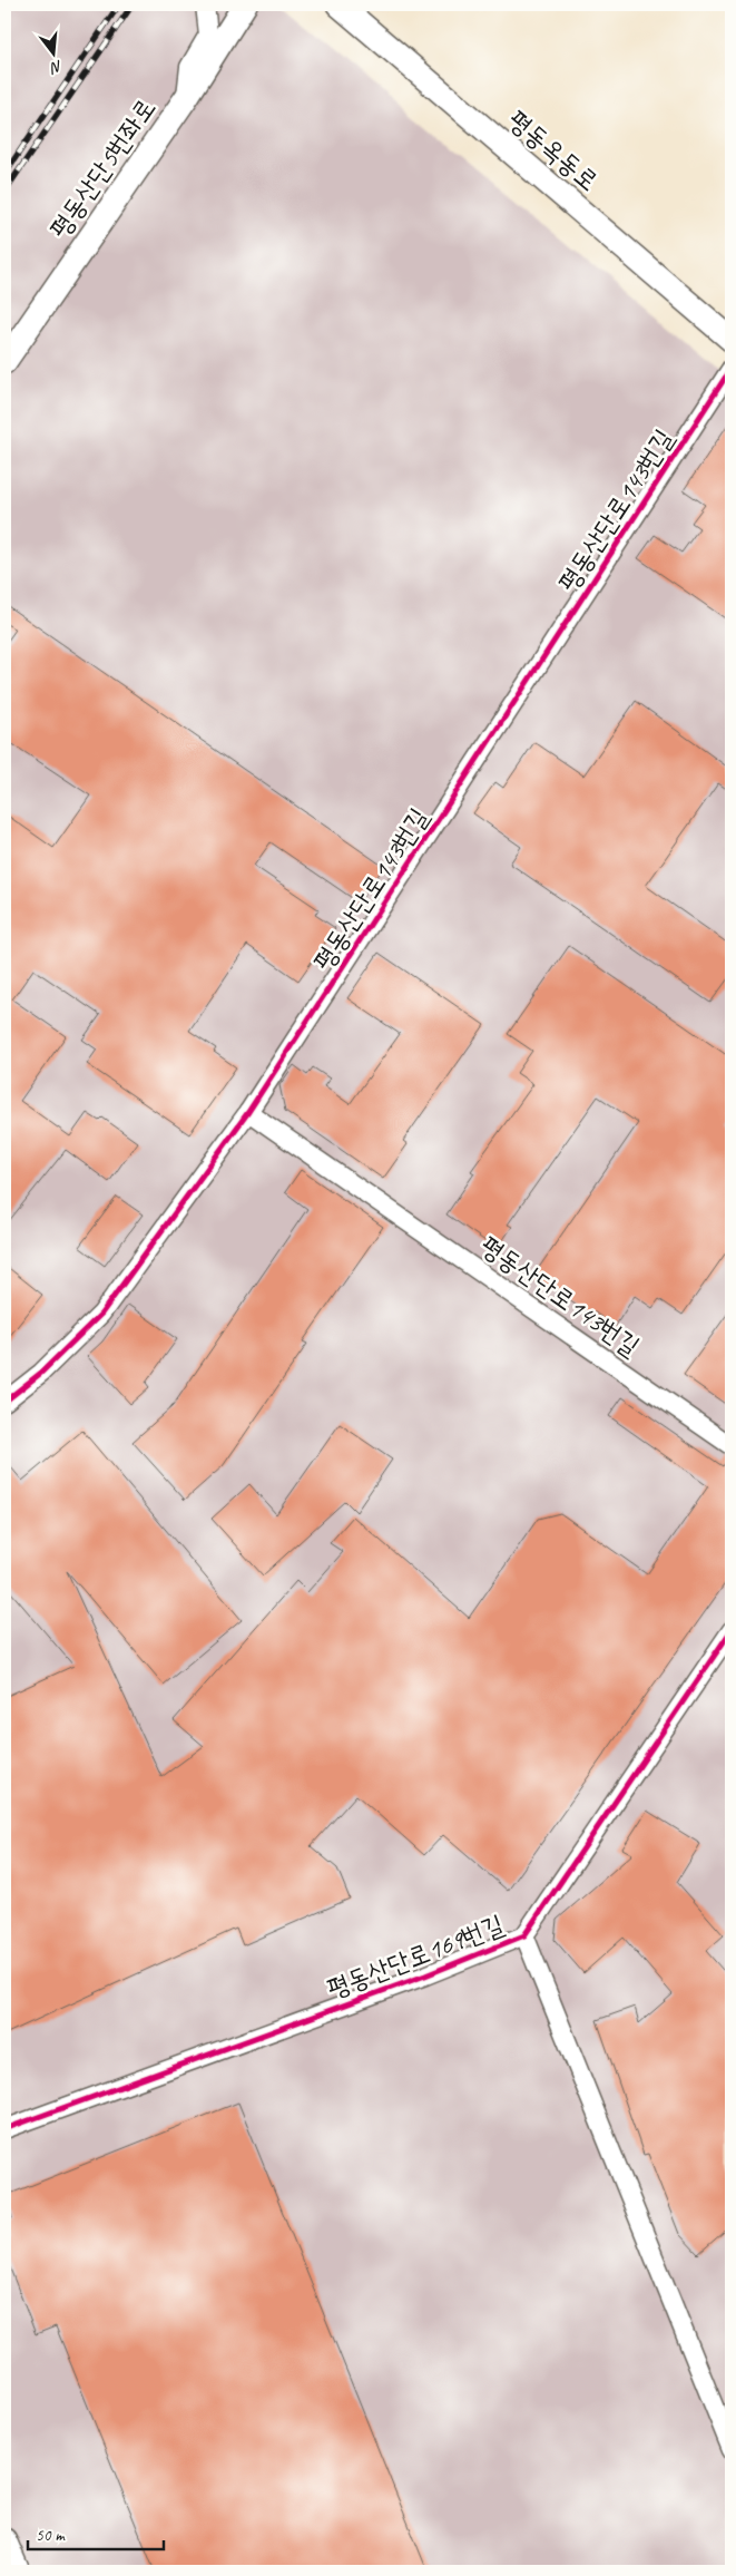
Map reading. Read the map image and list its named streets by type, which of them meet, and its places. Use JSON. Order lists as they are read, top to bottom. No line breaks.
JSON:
{"streets":{"street":["평동옥동로","평동산단5번좌로","평동산단로143번길","평동산단로169번길"]},"scale_bar":"50 m","north":"bottom"}
